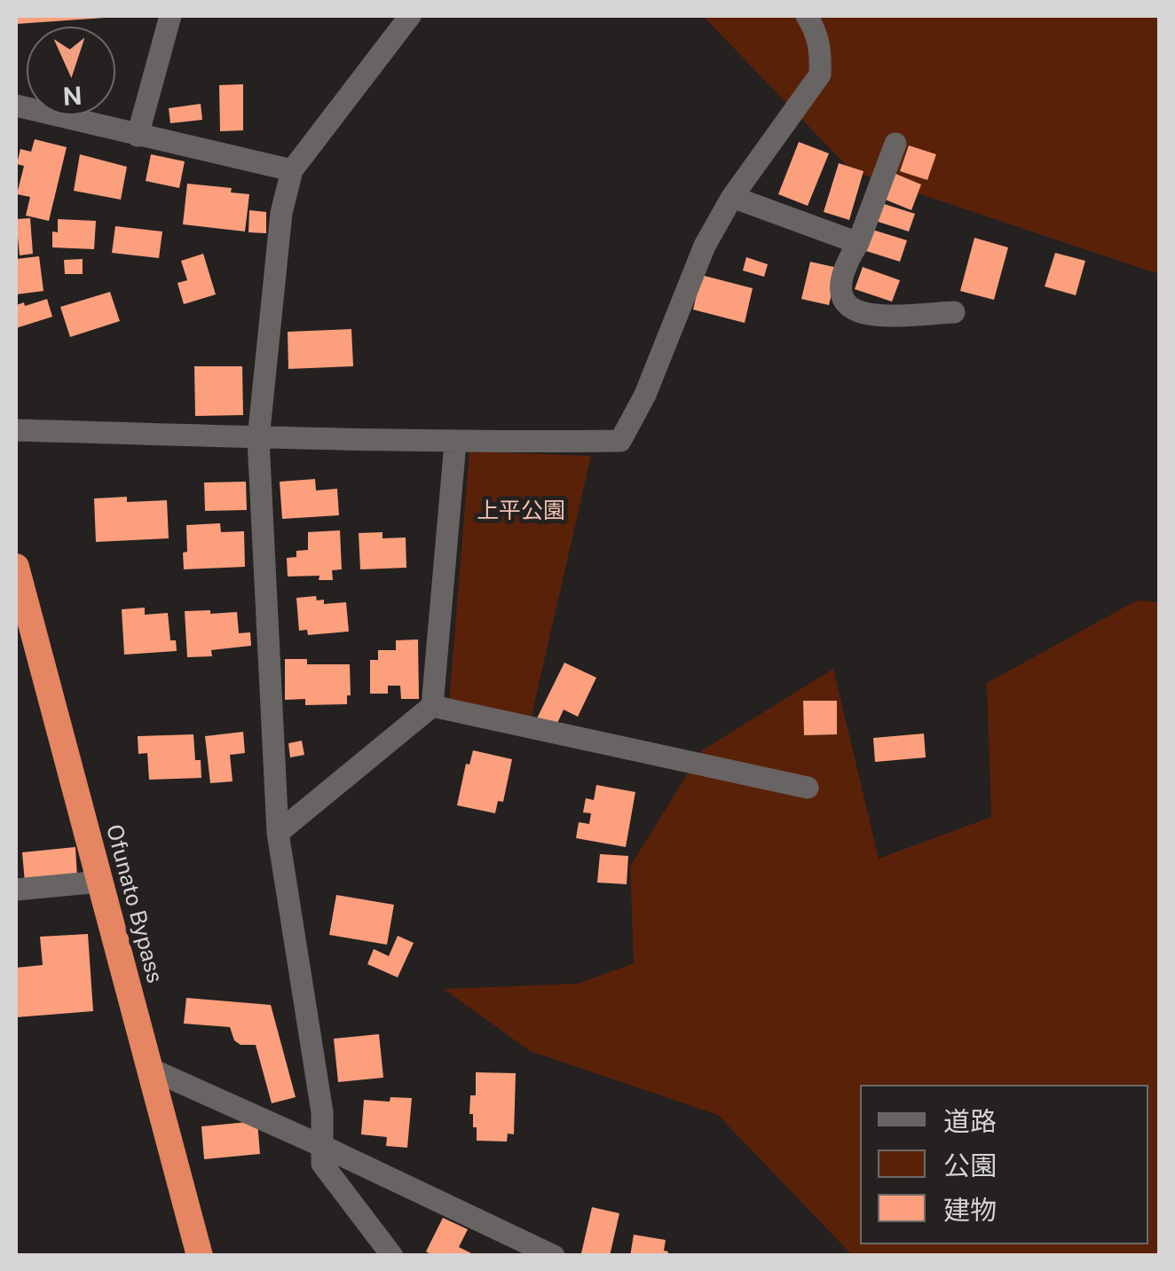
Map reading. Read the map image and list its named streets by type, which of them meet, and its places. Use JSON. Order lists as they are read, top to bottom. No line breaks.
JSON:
{"streets":{"highway":["Ofunato Bypass"]},"parks":["上平公園"],"legend":["道路","公園","建物"],"north":"bottom"}
